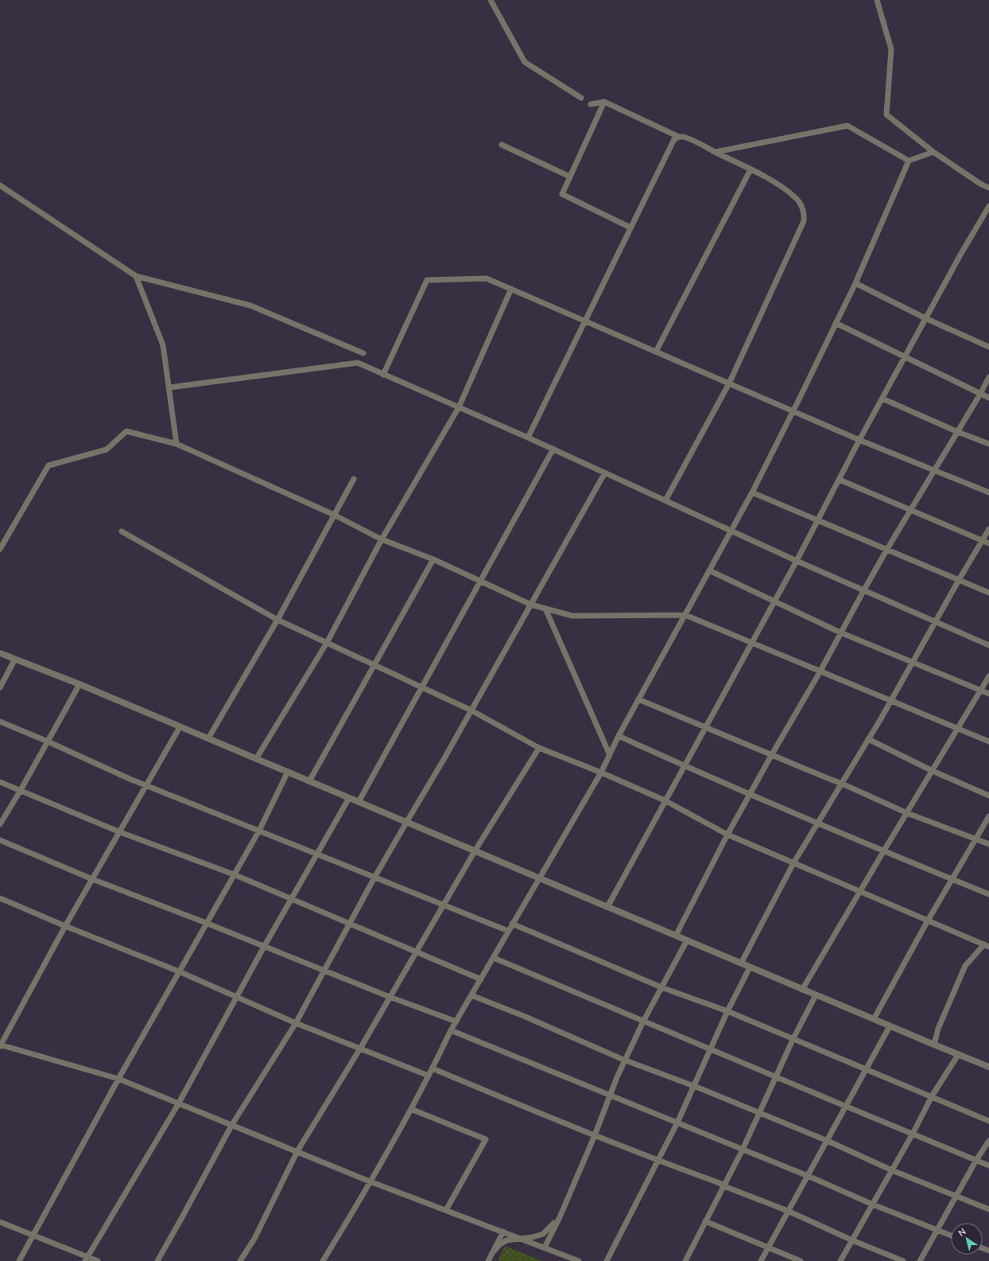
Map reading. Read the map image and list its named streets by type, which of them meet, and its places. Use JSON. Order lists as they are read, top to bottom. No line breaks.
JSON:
{"north":"top left"}
